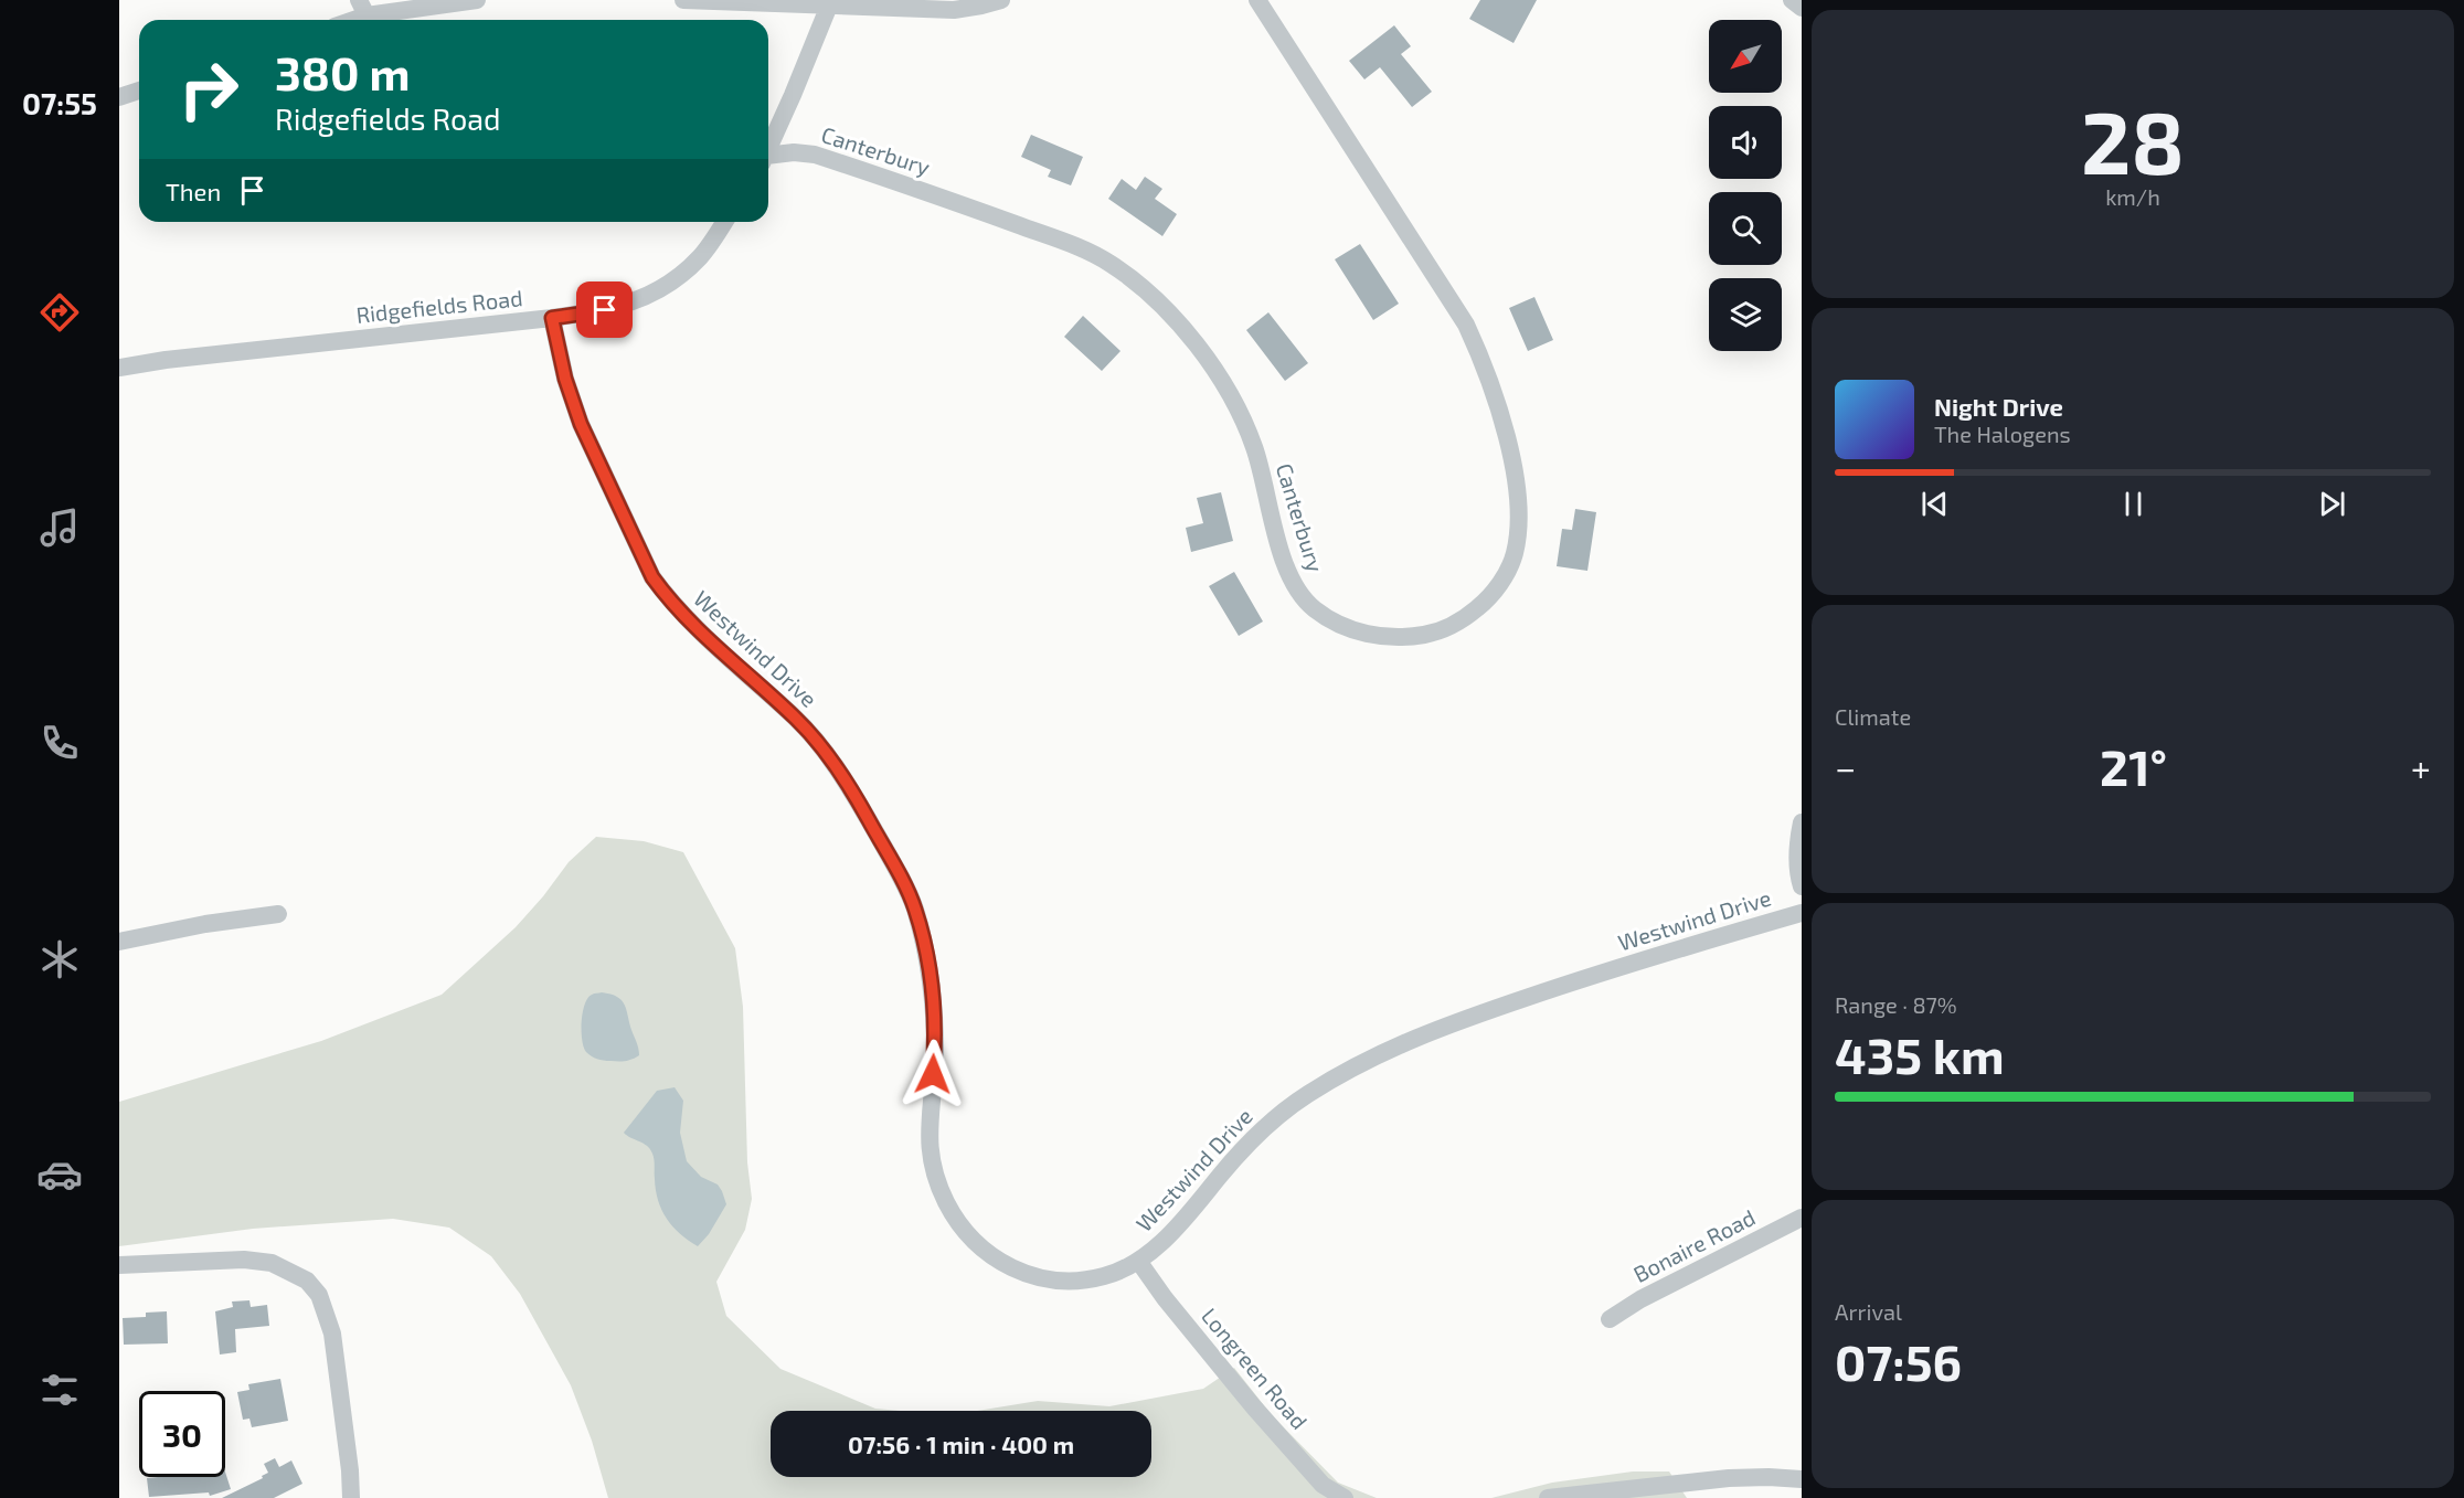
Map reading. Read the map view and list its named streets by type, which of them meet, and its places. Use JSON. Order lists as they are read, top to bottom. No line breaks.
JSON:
{"streets":{"street":["Canterbury","Ridgefields Road","Westwind Drive","Bonaire Road","Longreen Road"]},"crossings":[["Ridgefields Road","Westwind Drive"],["Westwind Drive","Longreen Road"]],"north":"bottom left","page":{"tabs":"07:55","tile":[["28","km/h"],"Climate",["Range · 87%","435 km"],["Arrival","07:56"]],"turn":["380 m","Ridgefields Road"],"then":"Then","song":["Night Drive","The Halogens"],"heat":["−","21°","+"],"limit":"30","trip":"07:56 · 1 min · 400 m"}}
